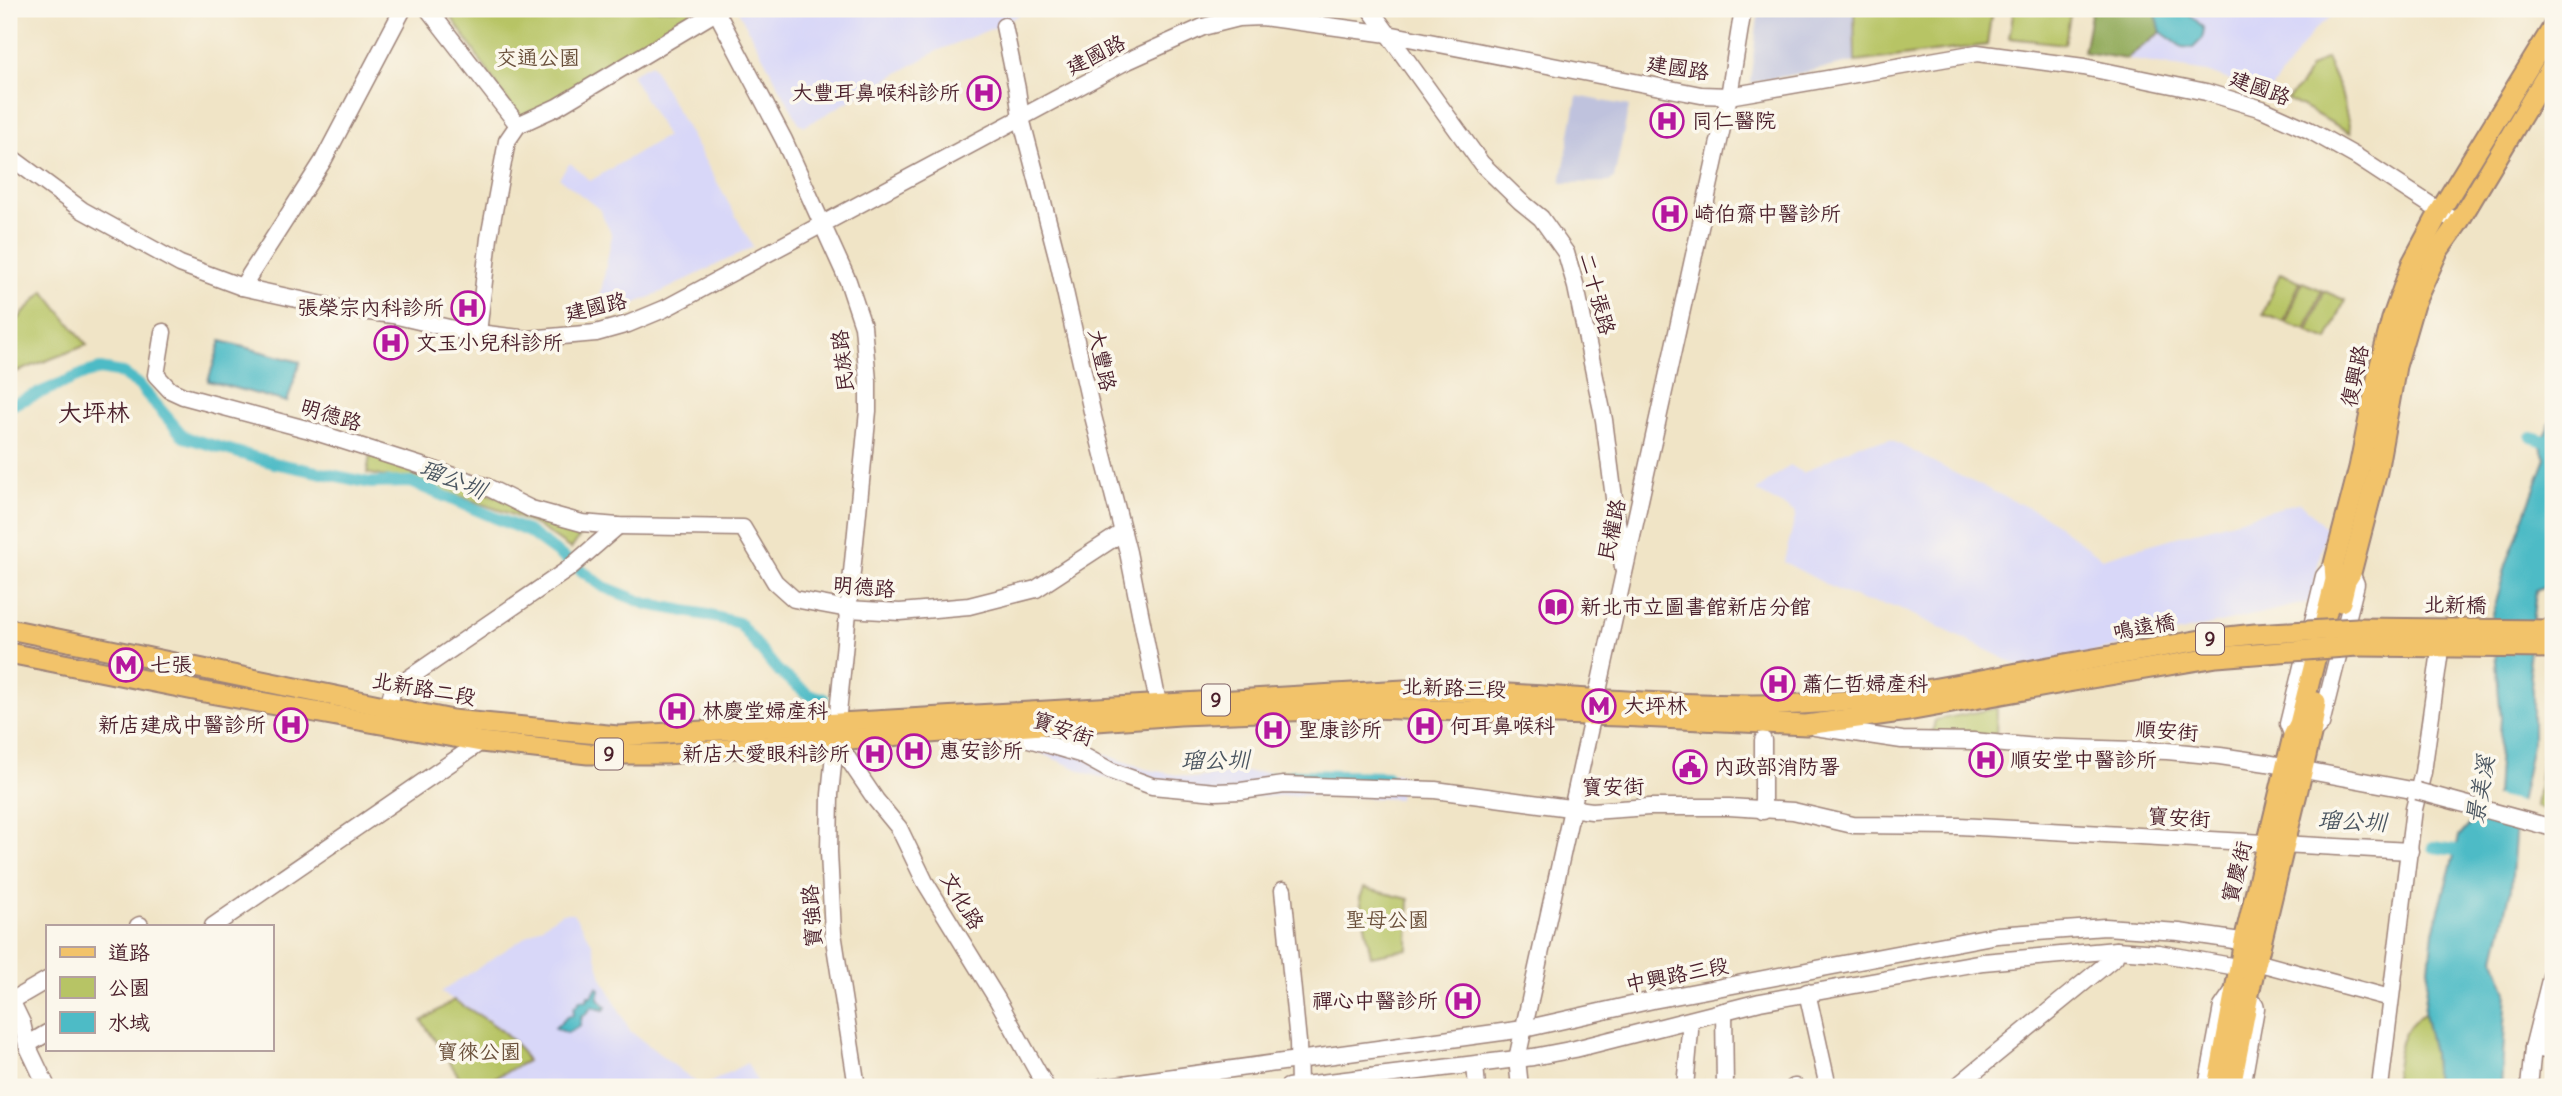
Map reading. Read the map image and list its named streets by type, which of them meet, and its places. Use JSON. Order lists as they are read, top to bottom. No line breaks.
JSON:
{"streets":{"main road":["復興路","北新橋","鳴遠橋","9","北新路三段","北新路二段","寶慶街"],"street":["建國路","二十張路","大豐路","民族路","明德路","民權路","寶安街","順安街","文化路","寶強路","中興路三段"]},"crossings":[["建國路","二十張路"],["建國路","大豐路"],["建國路","民族路"],["建國路","復興路"],["建國路","民權路"],["二十張路","民權路"],["大豐路","明德路"],["大豐路","北新路三段"],["民族路","明德路"],["民族路","北新路三段"],["民族路","北新路二段"],["民族路","文化路"],["民族路","寶強路"],["復興路","順安街"],["復興路","寶慶街"],["民權路","北新路三段"],["民權路","寶安街"],["民權路","中興路三段"],["北新橋","鳴遠橋"],["鳴遠橋","北新路三段"],["北新路三段","北新路二段"],["北新路三段","寶安街"],["北新路三段","順安街"],["北新路三段","文化路"],["北新路三段","寶強路"],["北新路二段","文化路"],["北新路二段","寶強路"],["寶安街","寶慶街"],["順安街","寶慶街"],["寶慶街","中興路三段"],["文化路","寶強路"]],"districts":["大坪林"],"water":["瑠公圳","景美溪"],"parks":["交通公園","聖母公園","寶徠公園"],"places":{"hospital":["大豐耳鼻喉科診所","同仁醫院","崎伯齋中醫診所","張榮宗內科診所","文玉小兒科診所","蕭仁哲婦產科","林慶堂婦產科","新店建成中醫診所","何耳鼻喉科","聖康診所","惠安診所","新店大愛眼科診所","順安堂中醫診所","禪心中醫診所"],"library":["新北市立圖書館新店分館"],"metro station":["七張","大坪林"],"public building":["內政部消防署"]},"legend":["道路","公園","水域"]}
